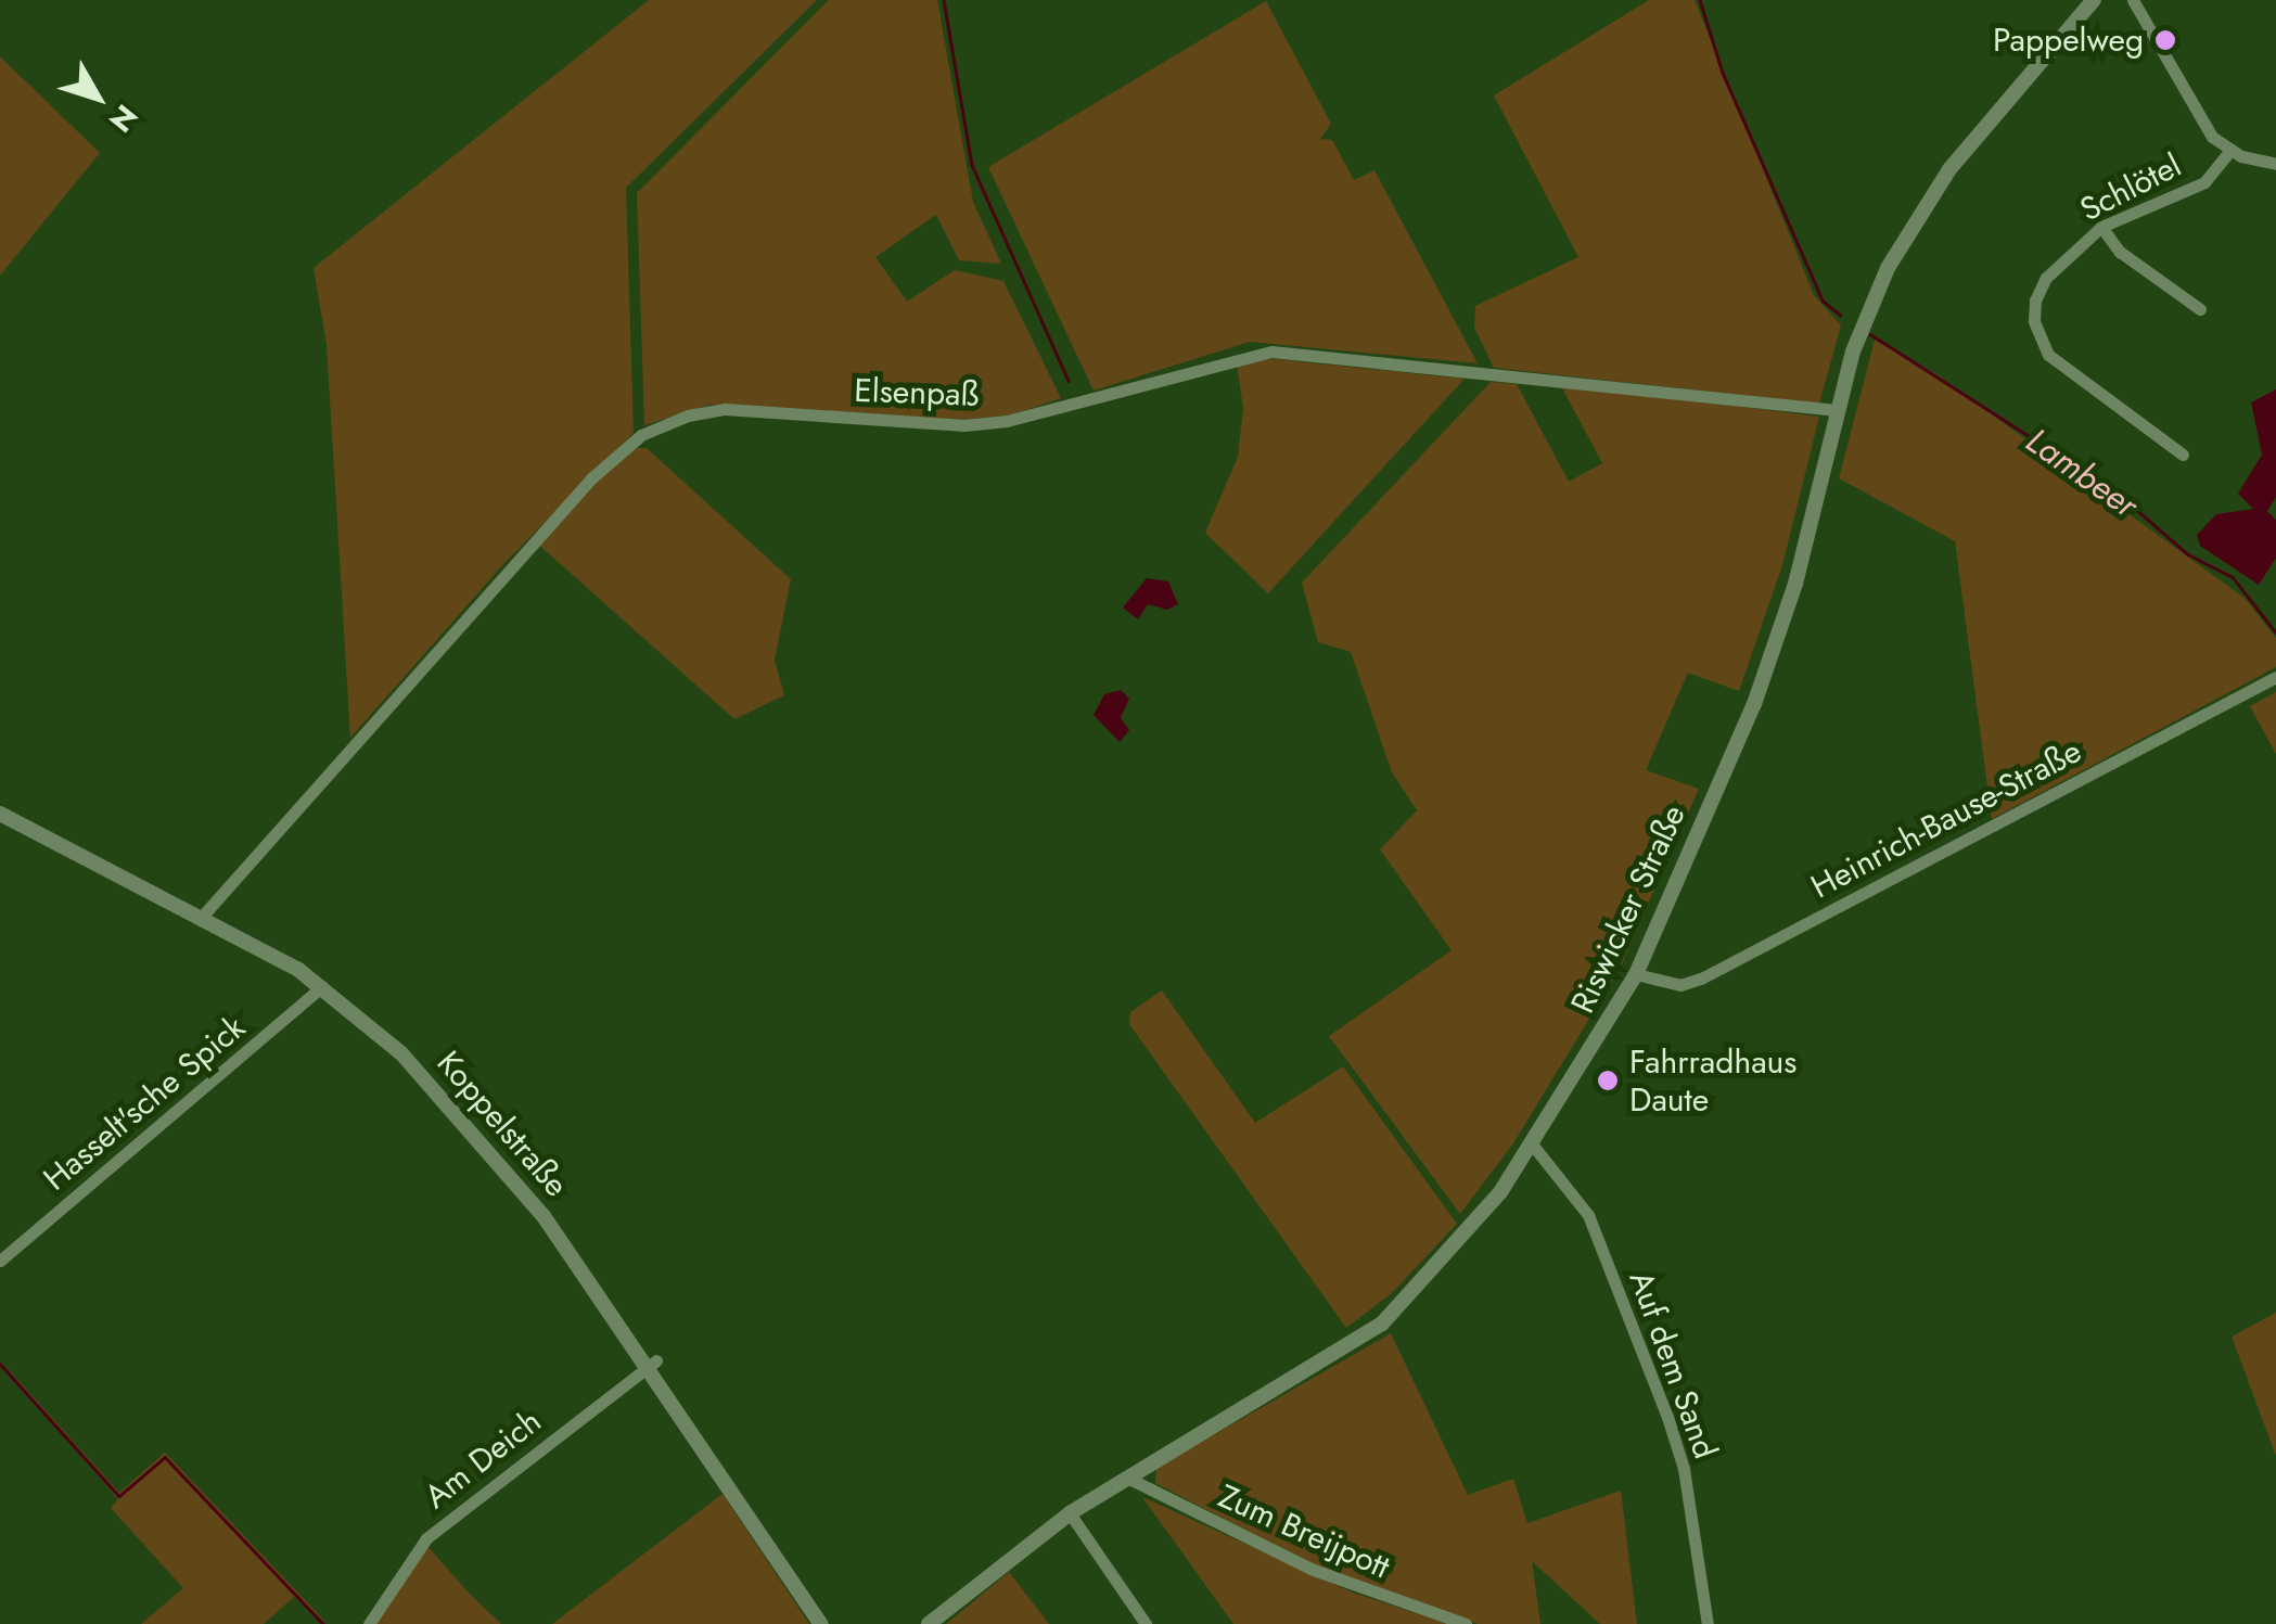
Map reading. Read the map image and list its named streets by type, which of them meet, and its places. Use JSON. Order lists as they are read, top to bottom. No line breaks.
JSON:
{"streets":{"street":["Schlötel","Elsenpaß","Heinrich-Bause-Straße","Riswicker Straße","Hasselt'sche Spick","Koppelstraße","Auf dem Sand","Am Deich","Zum Breijpott"]},"crossings":[["Elsenpaß","Riswicker Straße"],["Elsenpaß","Koppelstraße"],["Heinrich-Bause-Straße","Riswicker Straße"],["Riswicker Straße","Auf dem Sand"],["Riswicker Straße","Zum Breijpott"],["Hasselt'sche Spick","Koppelstraße"],["Koppelstraße","Am Deich"]],"water":["Lambeer"],"places":["Pappelweg","Fahrradhaus Daute"],"north":"bottom right"}
